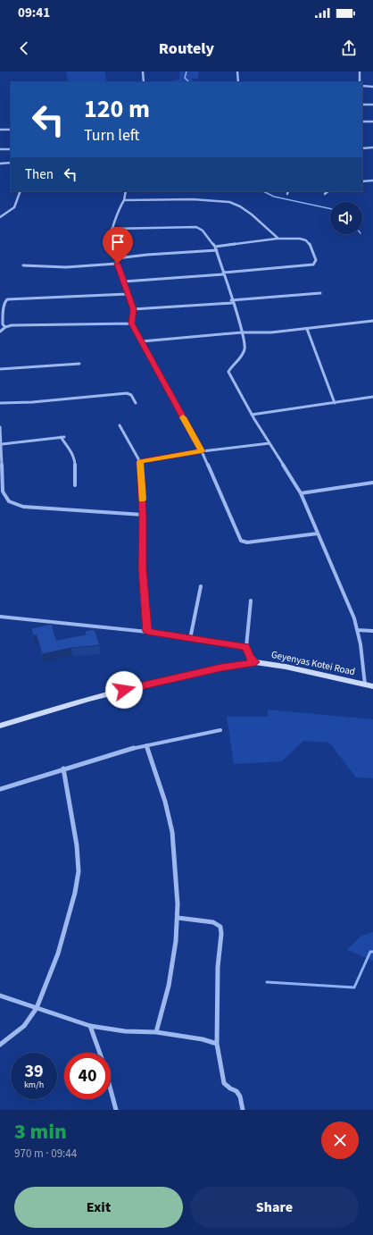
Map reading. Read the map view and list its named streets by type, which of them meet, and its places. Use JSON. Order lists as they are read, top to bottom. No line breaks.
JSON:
{"streets":{"street":["Geyenyas Kotei Road"]},"page":{"status":"09:41","header":"Routely","turn":["120 m","Turn left"],"then":"Then","speed":"39 km/h","limit":"40","heading":["3 min","970 m · 09:44"],"buttons":["Exit","Share"]}}
